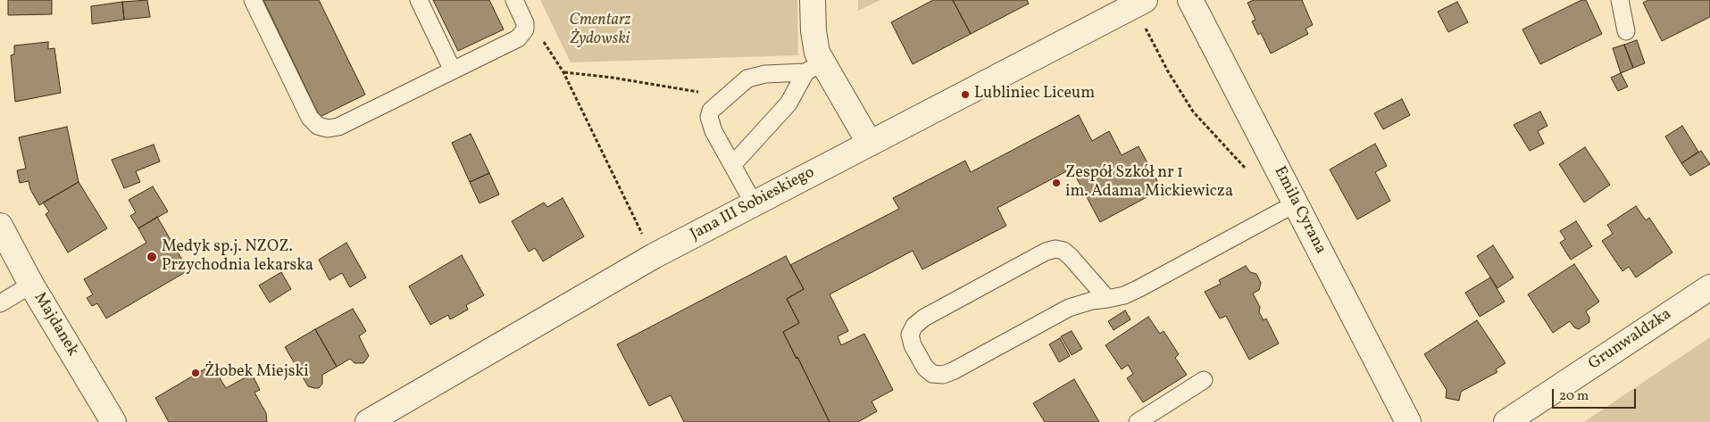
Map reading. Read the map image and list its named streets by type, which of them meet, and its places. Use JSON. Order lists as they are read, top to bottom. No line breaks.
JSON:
{"streets":{"street":["Jana III Sobieskiego","Emila Cyrana","Majdanek","Grunwaldzka"]},"parks":["Cmentarz Żydowski"],"places":["Lubliniec Liceum","Zespół Szkół nr 1 im. Adama Mickiewicza","Medyk sp.j. NZOZ. Przychodnia lekarska","Żłobek Miejski"],"scale_bar":"20 m"}
